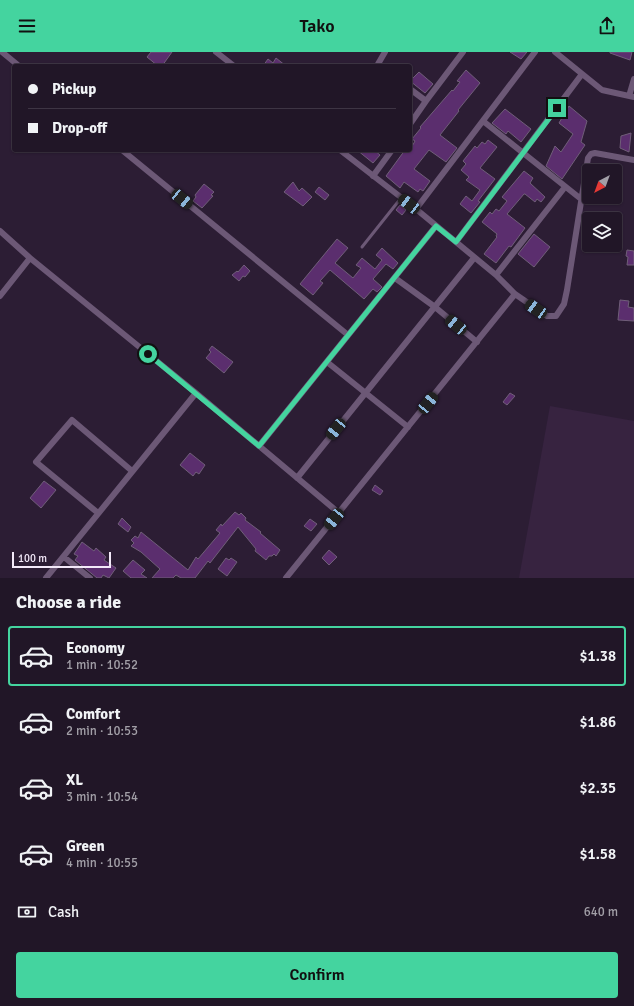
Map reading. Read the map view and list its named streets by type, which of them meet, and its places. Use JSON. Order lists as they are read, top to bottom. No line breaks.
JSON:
{"scale_bar":"100 m","north":"bottom left","page":{"header":"Tako","banner":["Pickup","Drop-off"],"scale":"100 m","heading":"Choose a ride","list":[{"name":"Economy","note":"1 min · 10:52","value":"$1.38"},{"name":"Comfort","note":"2 min · 10:53","value":"$1.86"},{"name":"XL","note":"3 min · 10:54","value":"$2.35"},{"name":"Green","note":"4 min · 10:55","value":"$1.58"}],"pay":["Cash","640 m"],"buttons":"Confirm"}}
